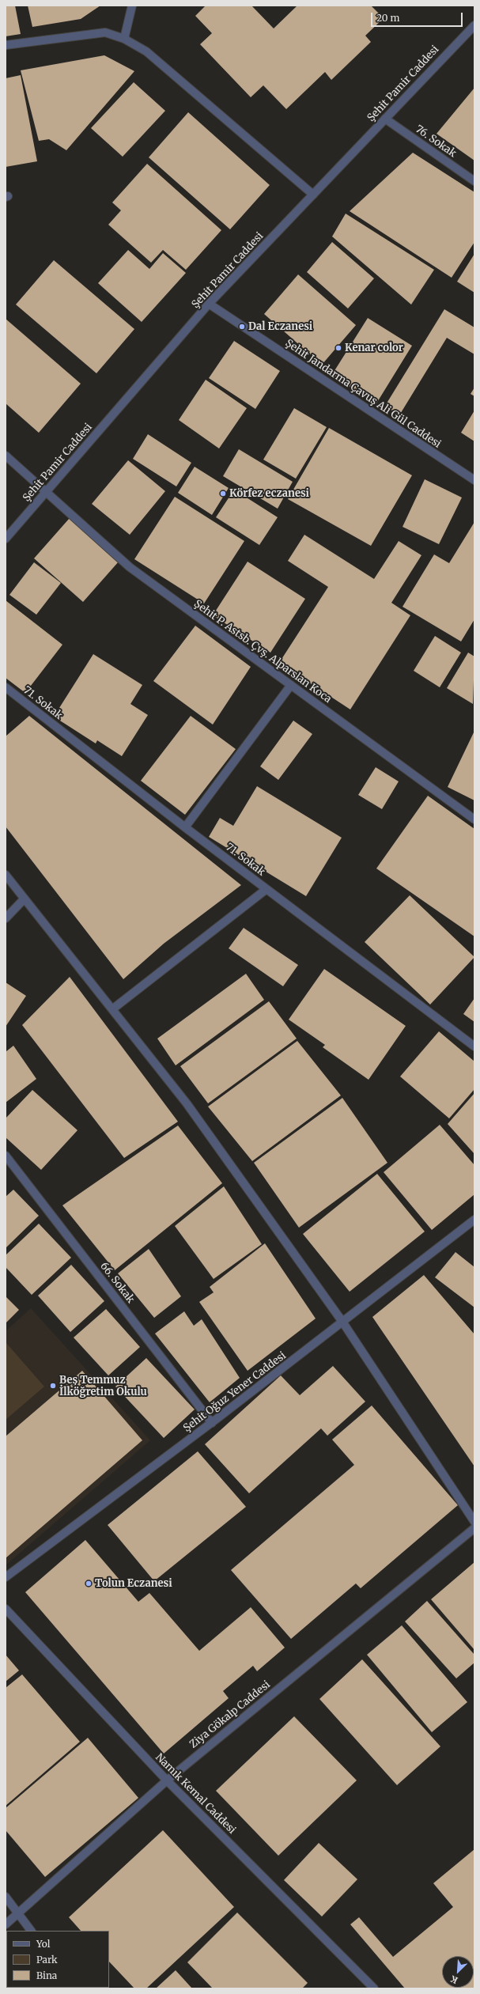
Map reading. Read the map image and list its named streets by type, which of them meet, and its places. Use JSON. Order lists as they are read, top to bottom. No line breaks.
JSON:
{"streets":{"street":["Şehit Pamir Caddesi","76. Sokak","Şehit Jandarma Çavuş Ali Gül Caddesi","Şehit P. Astsb. Çvş. Alparslan Koca","71. Sokak","66. Sokak","Şehit Oğuz Yener Caddesi","Ziya Gökalp Caddesi","Namık Kemal Caddesi"]},"crossings":[["Şehit Pamir Caddesi","76. Sokak"],["Şehit Pamir Caddesi","Şehit Jandarma Çavuş Ali Gül Caddesi"],["Şehit Pamir Caddesi","Şehit P. Astsb. Çvş. Alparslan Koca"],["66. Sokak","Şehit Oğuz Yener Caddesi"],["Ziya Gökalp Caddesi","Namık Kemal Caddesi"]],"places":["Dal Eczanesi","Kenar color","Körfez eczanesi","Beş Temmuz İlköğretim Okulu","Tolun Eczanesi"],"legend":["Yol","Park","Bina"],"scale_bar":"20 m","north":"bottom left"}
